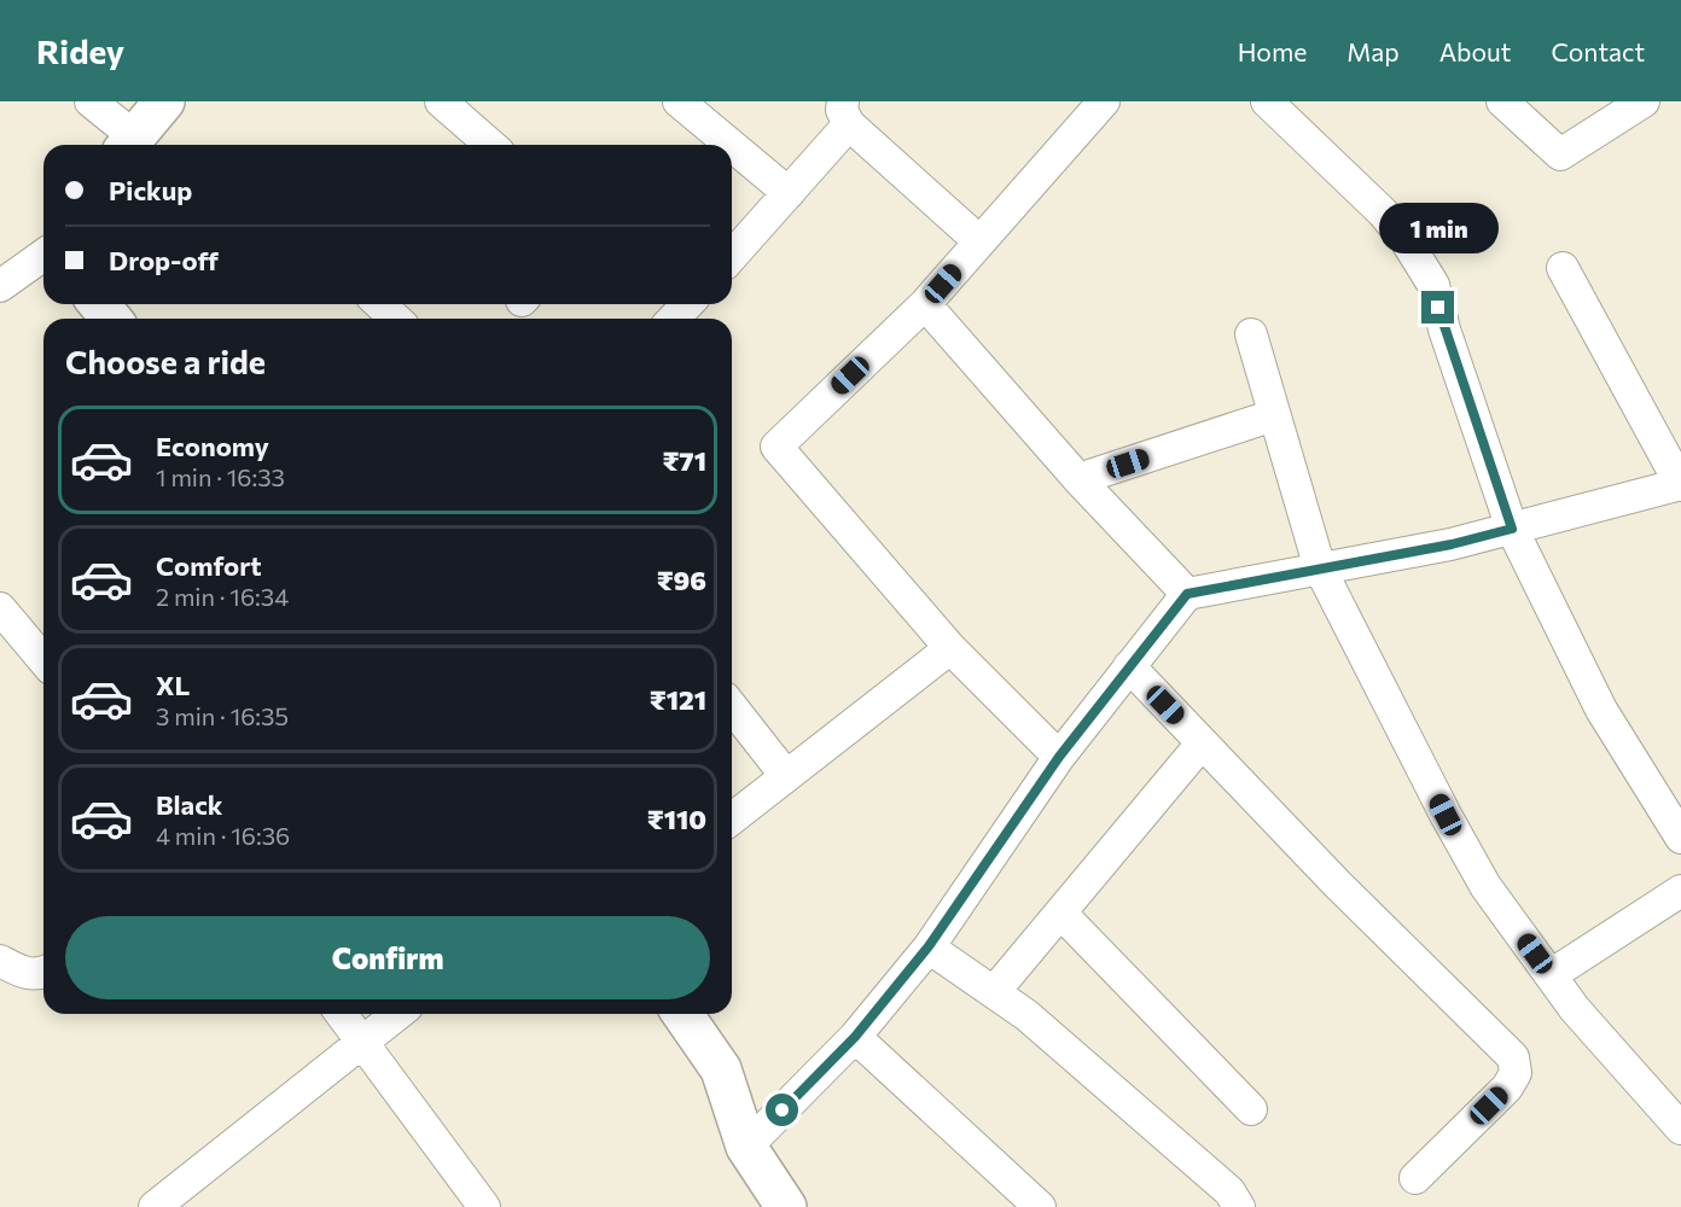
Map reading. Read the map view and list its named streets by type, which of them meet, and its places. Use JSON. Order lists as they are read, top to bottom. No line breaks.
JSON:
{"page":{"header":"Ridey","nav":["Home","Map","About","Contact"],"banner":["Pickup","Drop-off"],"bubble":"1 min","heading":"Choose a ride","list":[{"name":"Economy","note":"1 min · 16:33","value":"₹71"},{"name":"Comfort","note":"2 min · 16:34","value":"₹96"},{"name":"XL","note":"3 min · 16:35","value":"₹121"},{"name":"Black","note":"4 min · 16:36","value":"₹110"}],"buttons":"Confirm"}}
